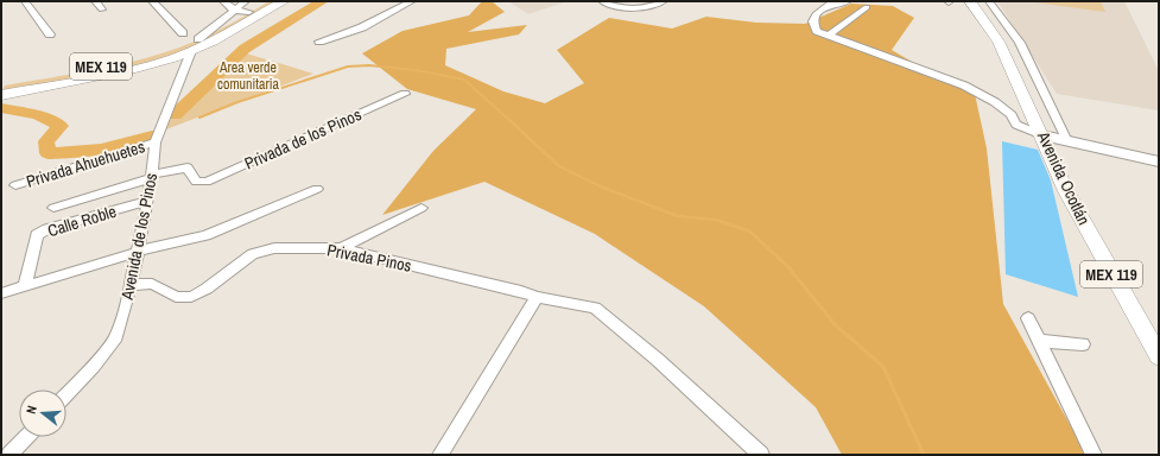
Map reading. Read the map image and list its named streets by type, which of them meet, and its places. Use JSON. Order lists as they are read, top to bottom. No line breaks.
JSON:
{"streets":{"main road":["MEX 119","Avenida Ocotlán"],"street":["Privada de los Pinos","Privada Ahuehuetes","Calle Roble","Avenida de los Pinos","Privada Pinos"]},"crossings":[["MEX 119","Avenida de los Pinos"],["Privada de los Pinos","Avenida de los Pinos"],["Privada Ahuehuetes","Avenida de los Pinos"],["Calle Roble","Avenida de los Pinos"],["Avenida de los Pinos","Privada Pinos"]],"parks":["Area verde comunitaria"],"north":"left"}
